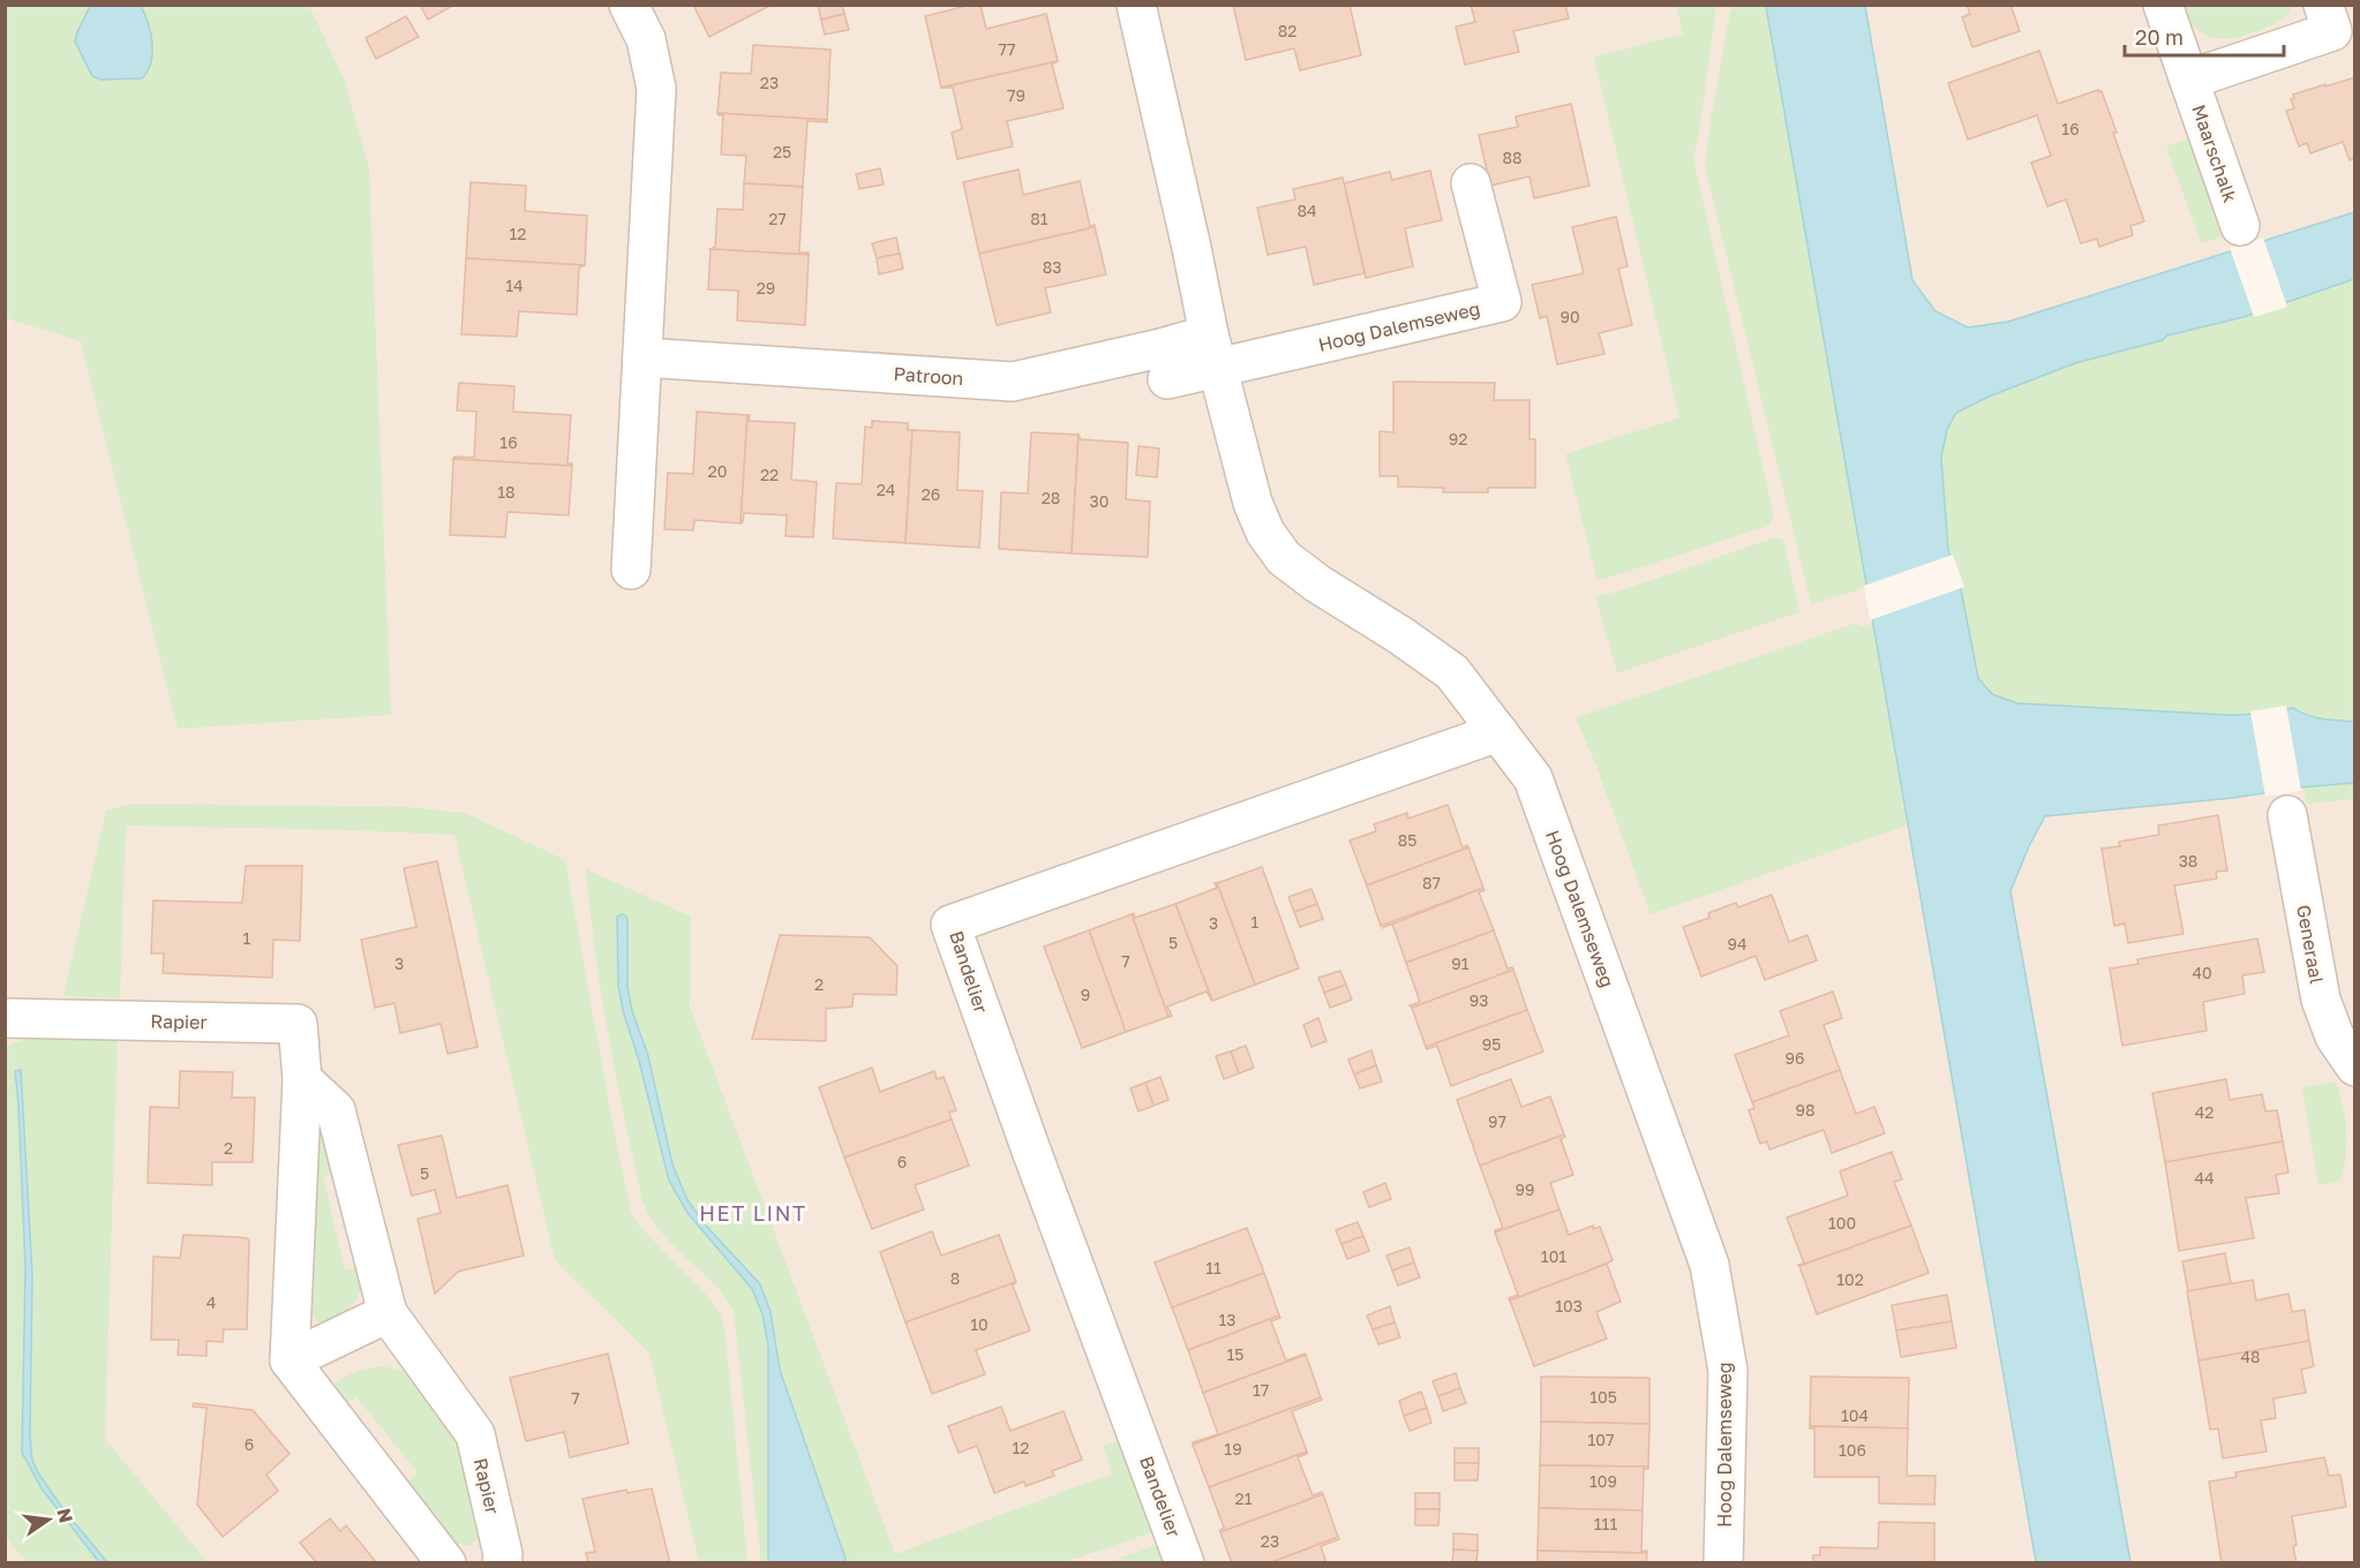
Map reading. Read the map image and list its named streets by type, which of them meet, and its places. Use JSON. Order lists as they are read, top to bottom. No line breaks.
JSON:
{"streets":{"street":["Maarschalk","Hoog Dalemseweg","Patroon","Generaal","Bandelier","Rapier"]},"crossings":[["Hoog Dalemseweg","Patroon"],["Hoog Dalemseweg","Bandelier"]],"districts":["HET LINT"],"house_numbers":["82","77","23","79","16","25","88","84","27","81","12","83","14","29","90","92","16","20","22","24","18","26","28","30","85","38","87","1","3","1","5","94","7","3","91","40","2","9","93","95","96","98","42","97","2","6","5","44","99","100","101","11","8","102","4","103","13","10","15","48","17","105","7","104","107","6","12","19","106","109","21","111","23"],"scale_bar":"20 m","north":"right"}
